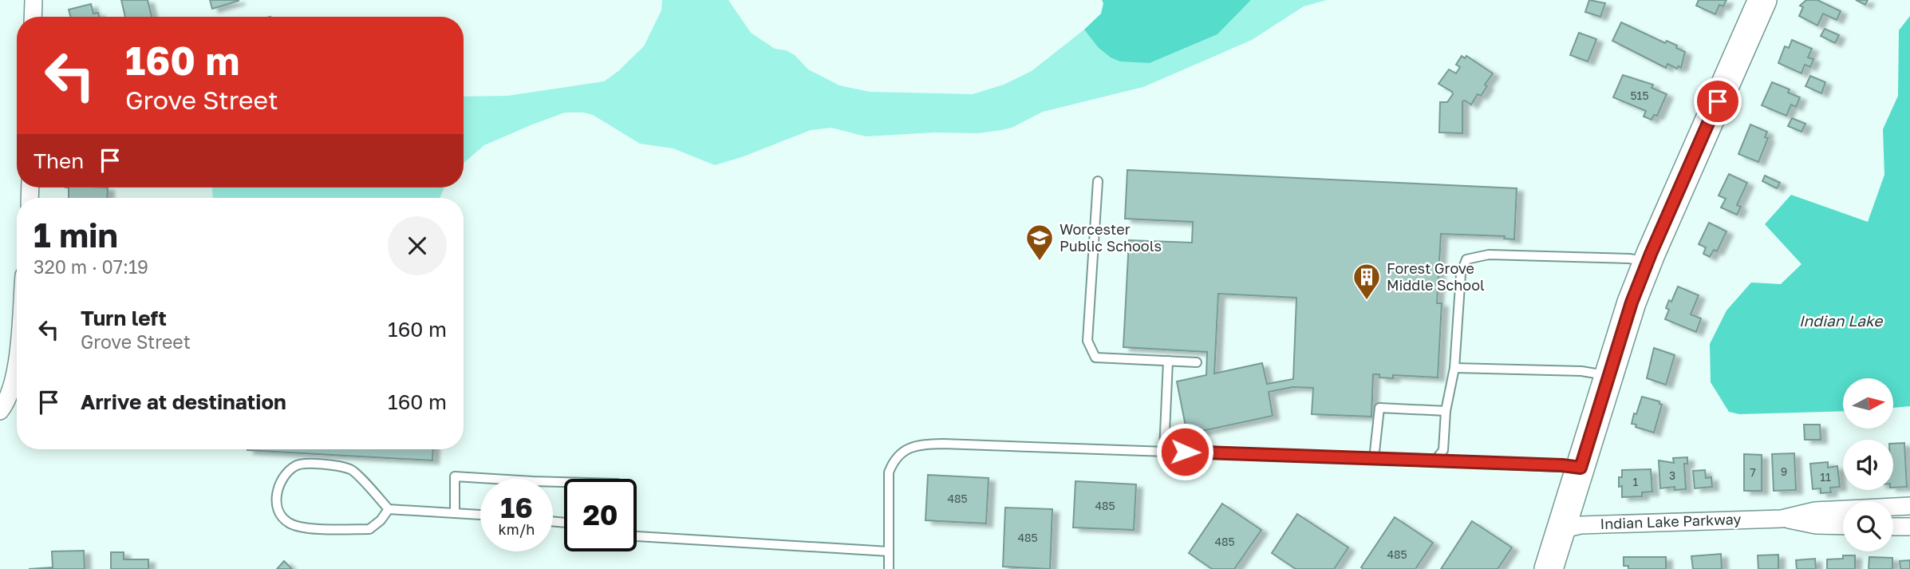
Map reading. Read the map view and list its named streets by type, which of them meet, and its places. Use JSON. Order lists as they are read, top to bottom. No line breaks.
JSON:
{"streets":{"street":["Indian Lake Parkway"]},"water":["Indian Lake"],"places":{"school or university":["Worcester Public Schools"],"building":["Forest Grove Middle School"]},"house_numbers":["515","9","7","3","11","1","485","485","485","485","485"],"north":"right","page":{"turn":["160 m","Grove Street"],"then":"Then","heading":["1 min","320 m · 07:19"],"list":[{"name":"Turn left","note":"Grove Street","value":"160 m"},{"name":"Arrive at destination","value":"160 m"}],"speed":"16 km/h","limit":"20"}}
